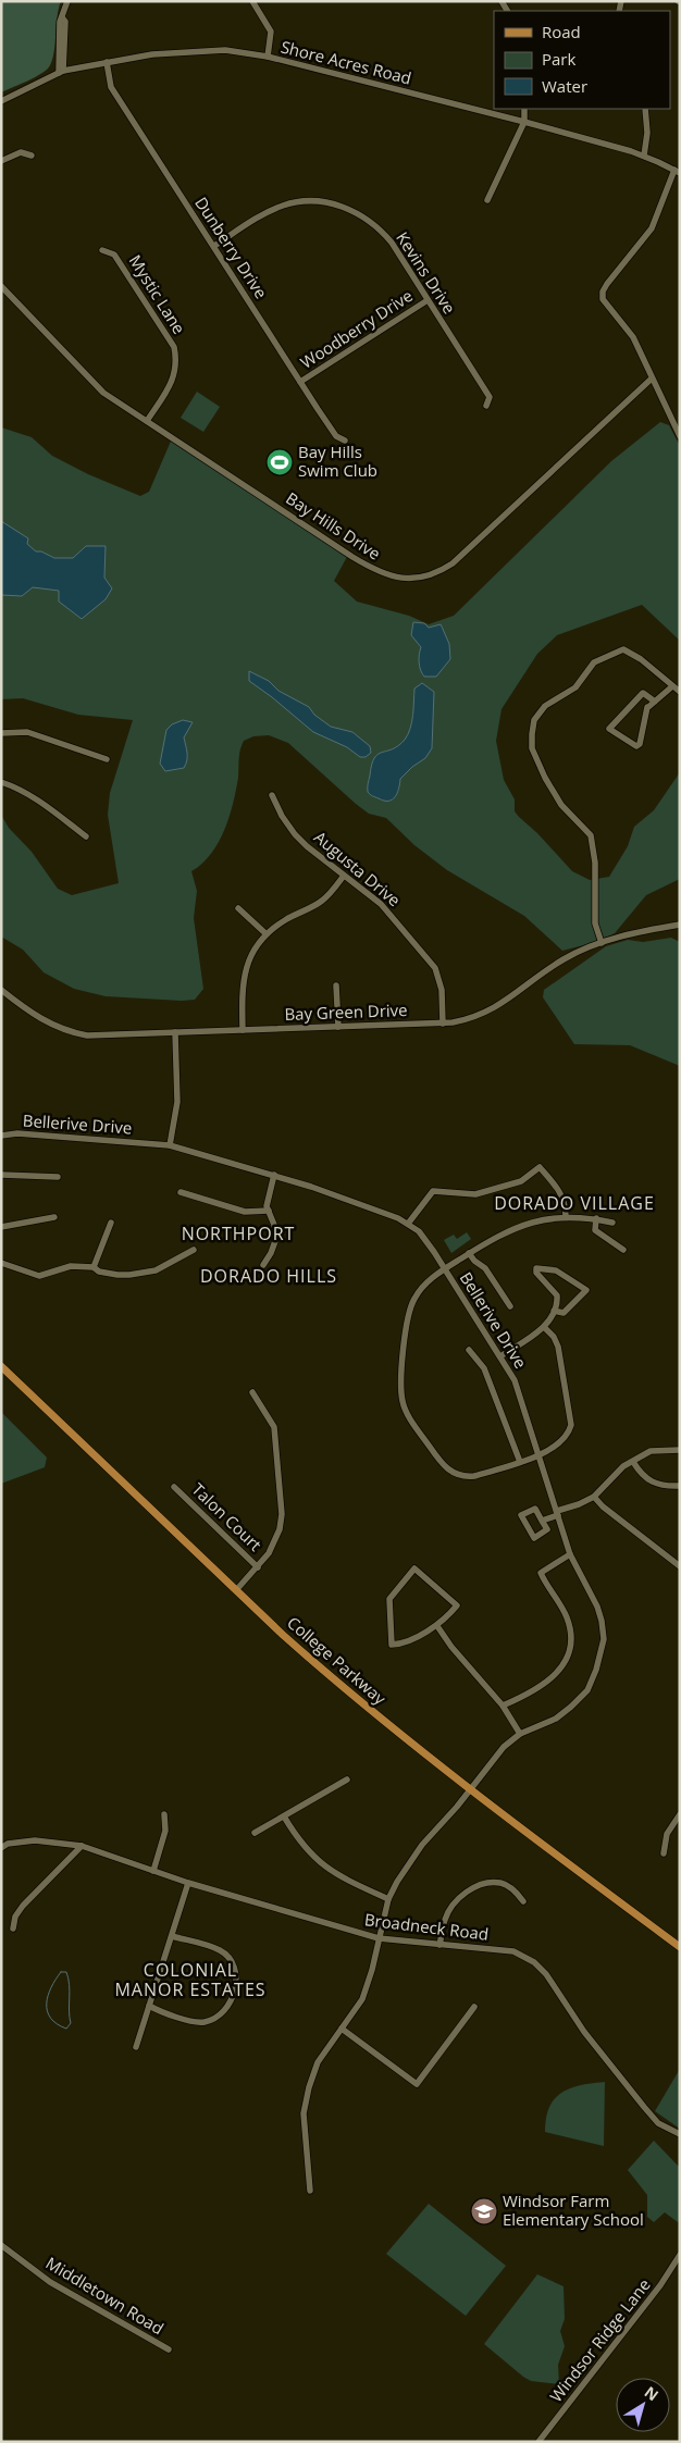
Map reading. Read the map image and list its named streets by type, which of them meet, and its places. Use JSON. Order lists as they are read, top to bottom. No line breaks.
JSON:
{"streets":{"main road":["College Parkway"],"street":["Shore Acres Road","Dunberry Drive","Kevins Drive","Mystic Lane","Woodberry Drive","Bay Hills Drive","Augusta Drive","Bay Green Drive","Bellerive Drive","Talon Court","Broadneck Road","Middletown Road","Windsor Ridge Lane"]},"crossings":[["Shore Acres Road","Dunberry Drive"],["Dunberry Drive","Kevins Drive"],["Dunberry Drive","Woodberry Drive"],["Kevins Drive","Woodberry Drive"],["Mystic Lane","Bay Hills Drive"],["Augusta Drive","Bay Green Drive"],["Bellerive Drive","College Parkway"],["Bellerive Drive","Broadneck Road"]],"districts":["DORADO VILLAGE","NORTHPORT","DORADO HILLS","COLONIAL MANOR ESTATES"],"places":{"sports":["Bay Hills Swim Club"],"school or university":["Windsor Farm Elementary School"]},"legend":["Road","Park","Water"],"north":"top right"}
